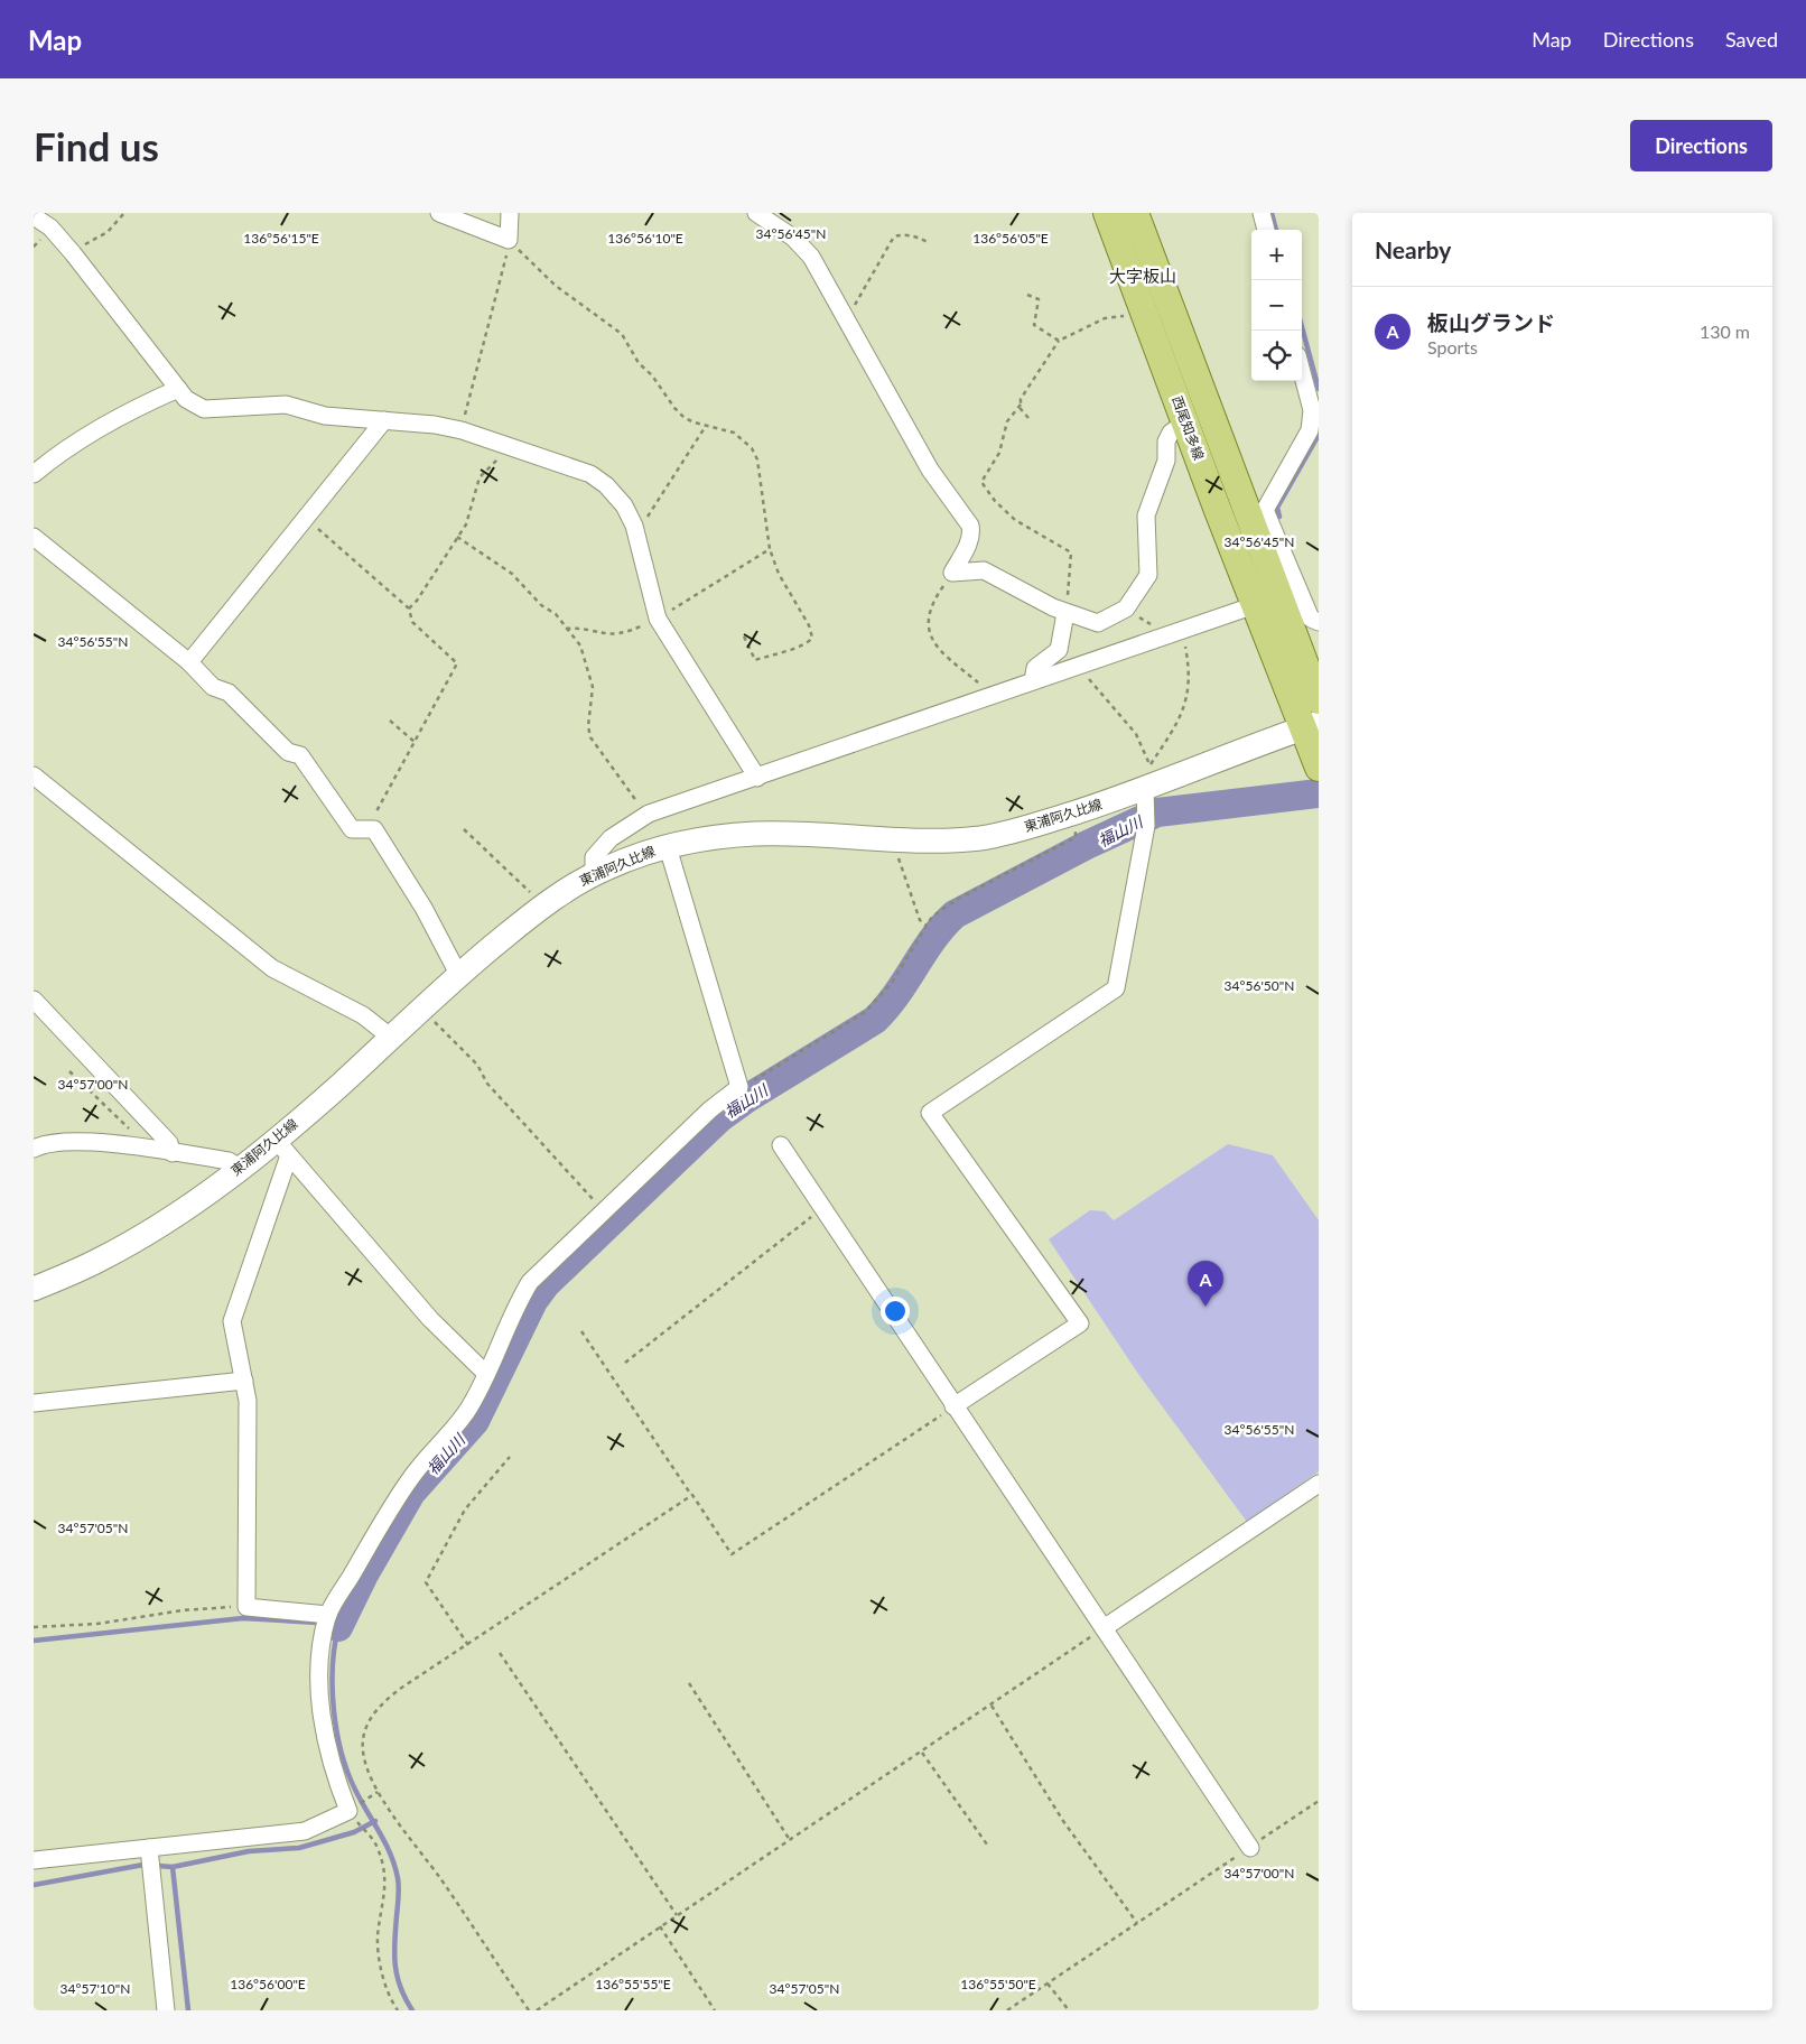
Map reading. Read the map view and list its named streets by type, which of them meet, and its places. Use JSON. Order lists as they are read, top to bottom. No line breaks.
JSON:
{"streets":{"main road":["西尾知多線","東浦阿久比線"]},"crossings":[["西尾知多線","東浦阿久比線"]],"districts":["大字板山"],"water":["福山川"],"page":{"header":"Map","nav":["Map","Directions","Saved"],"buttons":"Directions","title":"Find us","heading":"Nearby","map_buttons":["+","−"],"list":[{"mark":"A","name":"板山グランド","note":"Sports","value":"130 m"}],"pins":"A"},"coordinates":["34°56'45\"N","136°56'15\"E","136°56'10\"E","136°56'05\"E","34°56'55\"N","34°56'50\"N","34°57'00\"N","34°57'05\"N","136°56'00\"E","136°55'55\"E","136°55'50\"E","34°57'10\"N"]}
